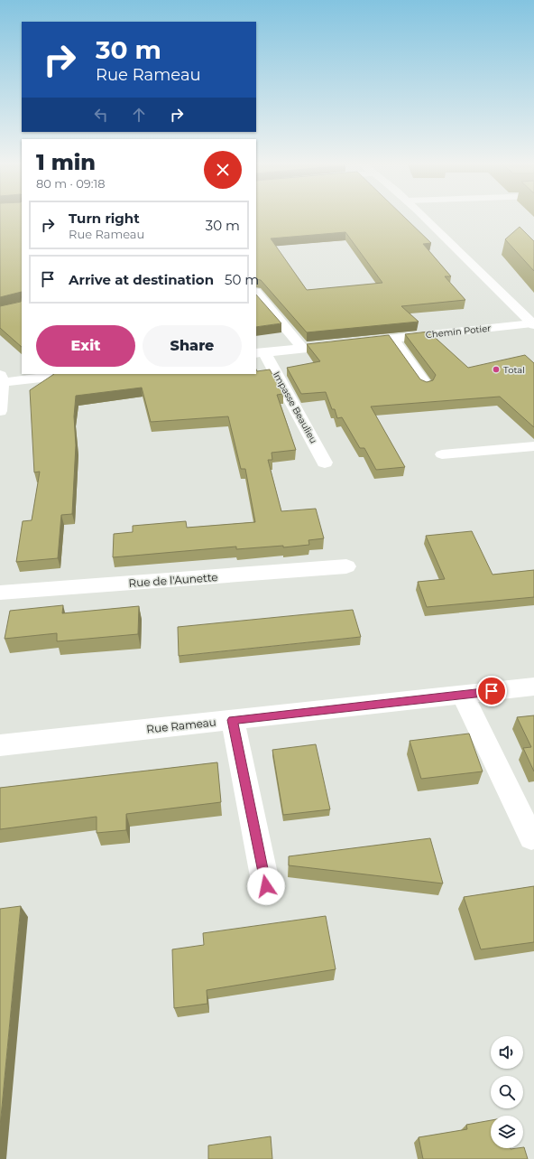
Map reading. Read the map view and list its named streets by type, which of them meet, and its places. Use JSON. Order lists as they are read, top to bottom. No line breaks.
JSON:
{"streets":{"street":["Chemin Potier","Impasse Beaulieu","Rue de l'Aunette","Rue Rameau"]},"crossings":[["Chemin Potier","Impasse Beaulieu"]],"places":["Total"],"page":{"turn":["30 m","Rue Rameau"],"heading":["1 min","80 m · 09:18"],"list":[{"name":"Turn right","note":"Rue Rameau","value":"30 m"},{"name":"Arrive at destination","value":"50 m"}],"buttons":["Exit","Share"]}}
